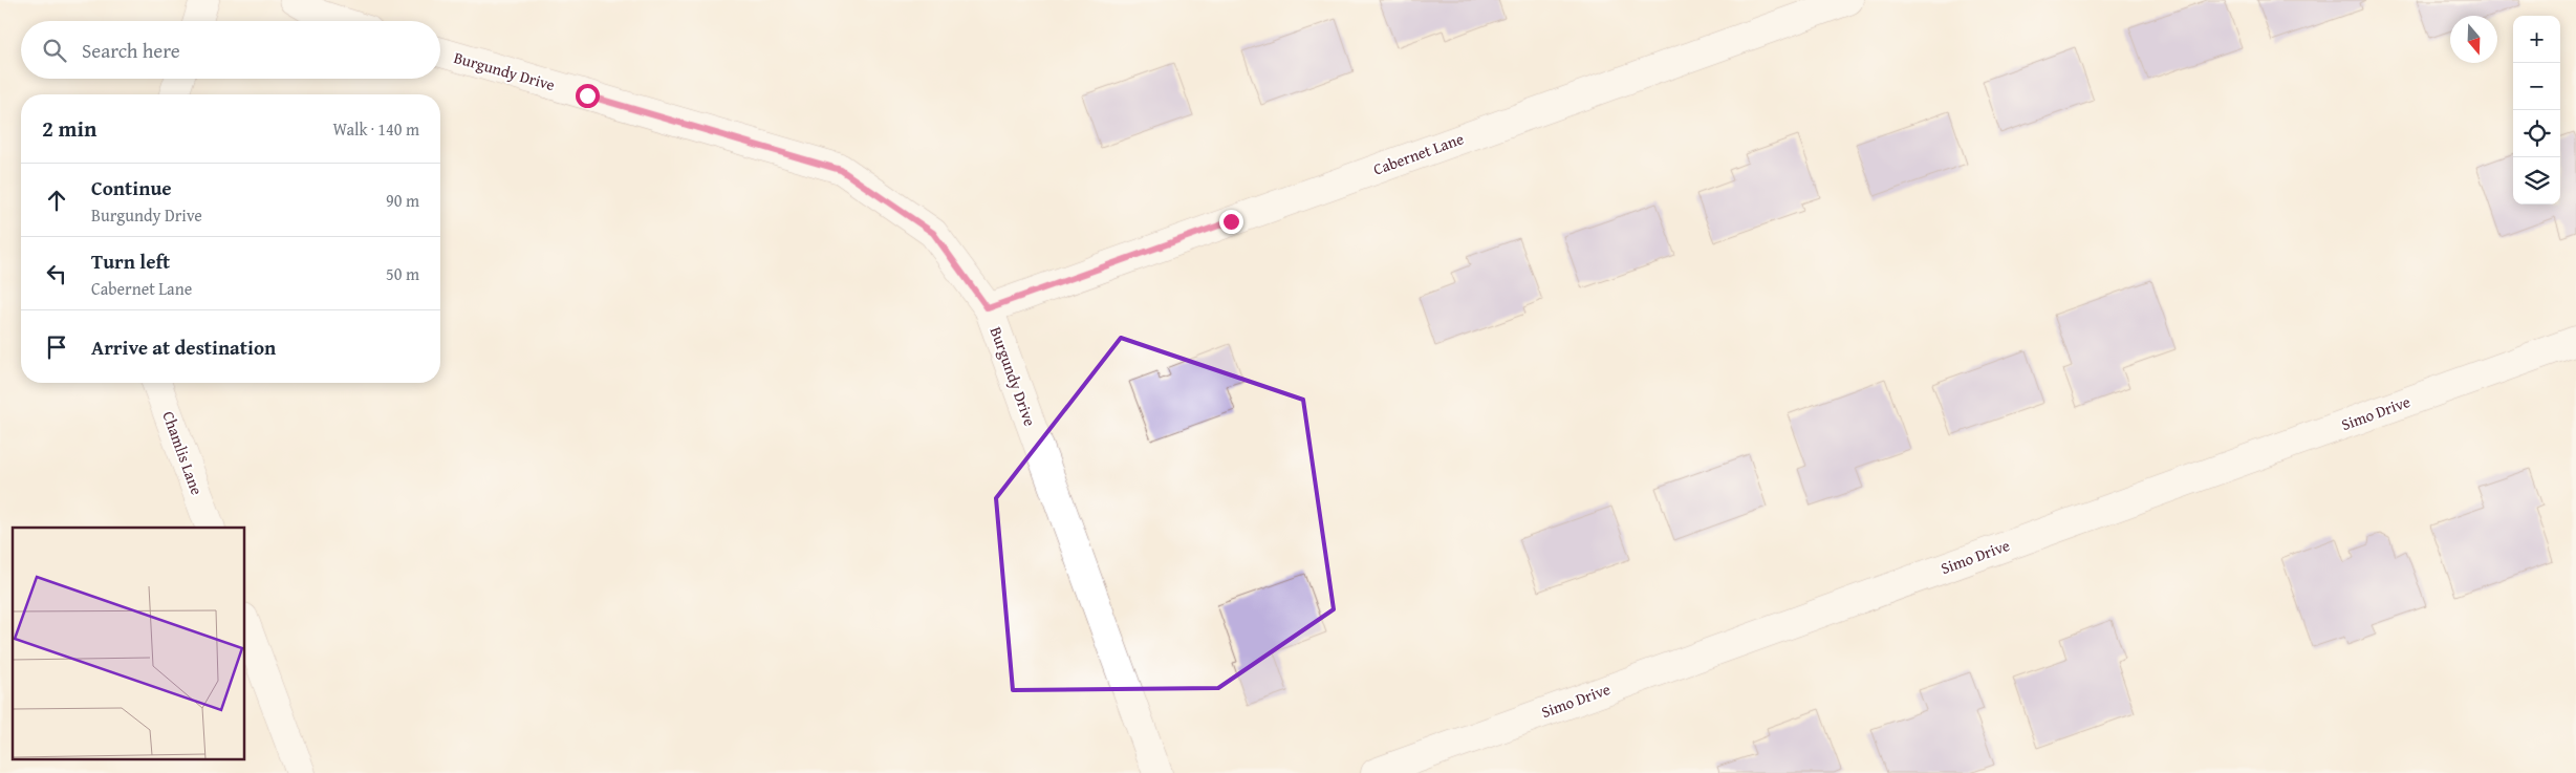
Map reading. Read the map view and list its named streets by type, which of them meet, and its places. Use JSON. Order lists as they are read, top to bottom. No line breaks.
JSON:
{"streets":{"street":["Burgundy Drive","Cabernet Lane","Simo Drive","Chamlis Lane"]},"crossings":[["Burgundy Drive","Cabernet Lane"]],"north":"bottom","page":{"map_buttons":["+","−"],"search":"Search here","heading":["2 min","Walk · 140 m"],"list":[["Continue","Burgundy Drive","90 m"],["Turn left","Cabernet Lane","50 m"],"Arrive at destination"]}}
